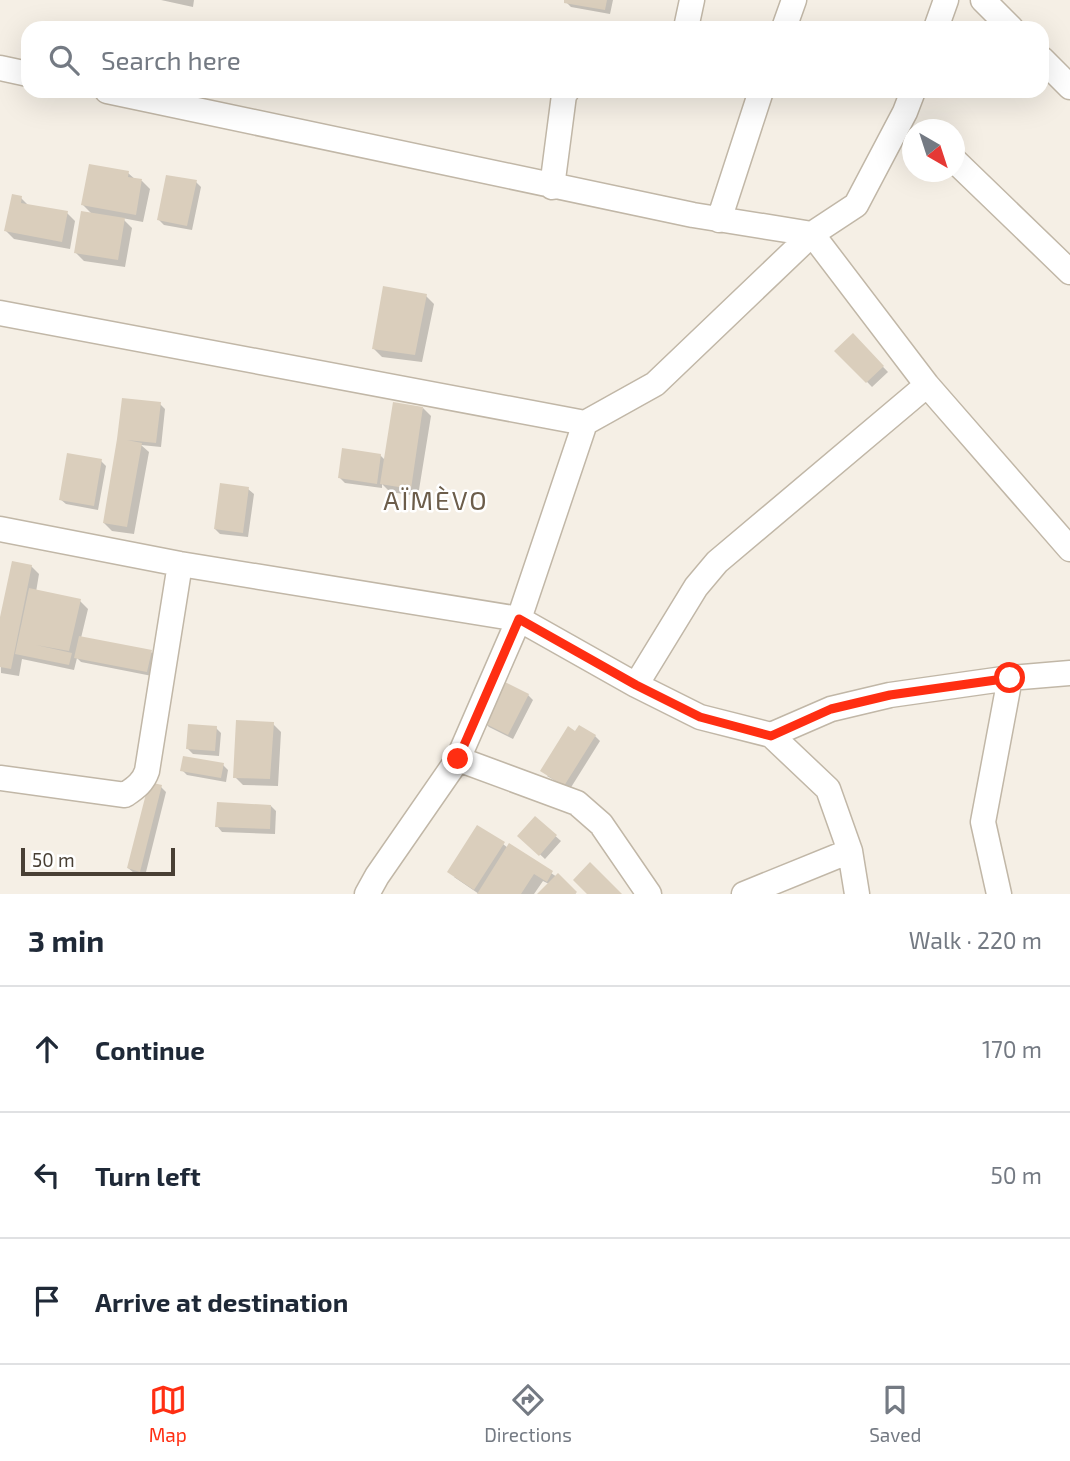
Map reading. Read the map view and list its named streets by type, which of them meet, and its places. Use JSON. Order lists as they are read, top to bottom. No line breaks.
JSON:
{"districts":["AÏMÈVO"],"scale_bar":"50 m","north":"bottom right","page":{"search":"Search here","scale":"50 m","heading":["3 min","Walk · 220 m"],"list":[["Continue","170 m"],["Turn left","50 m"],"Arrive at destination"],"nav":["Map","Directions","Saved"]}}
